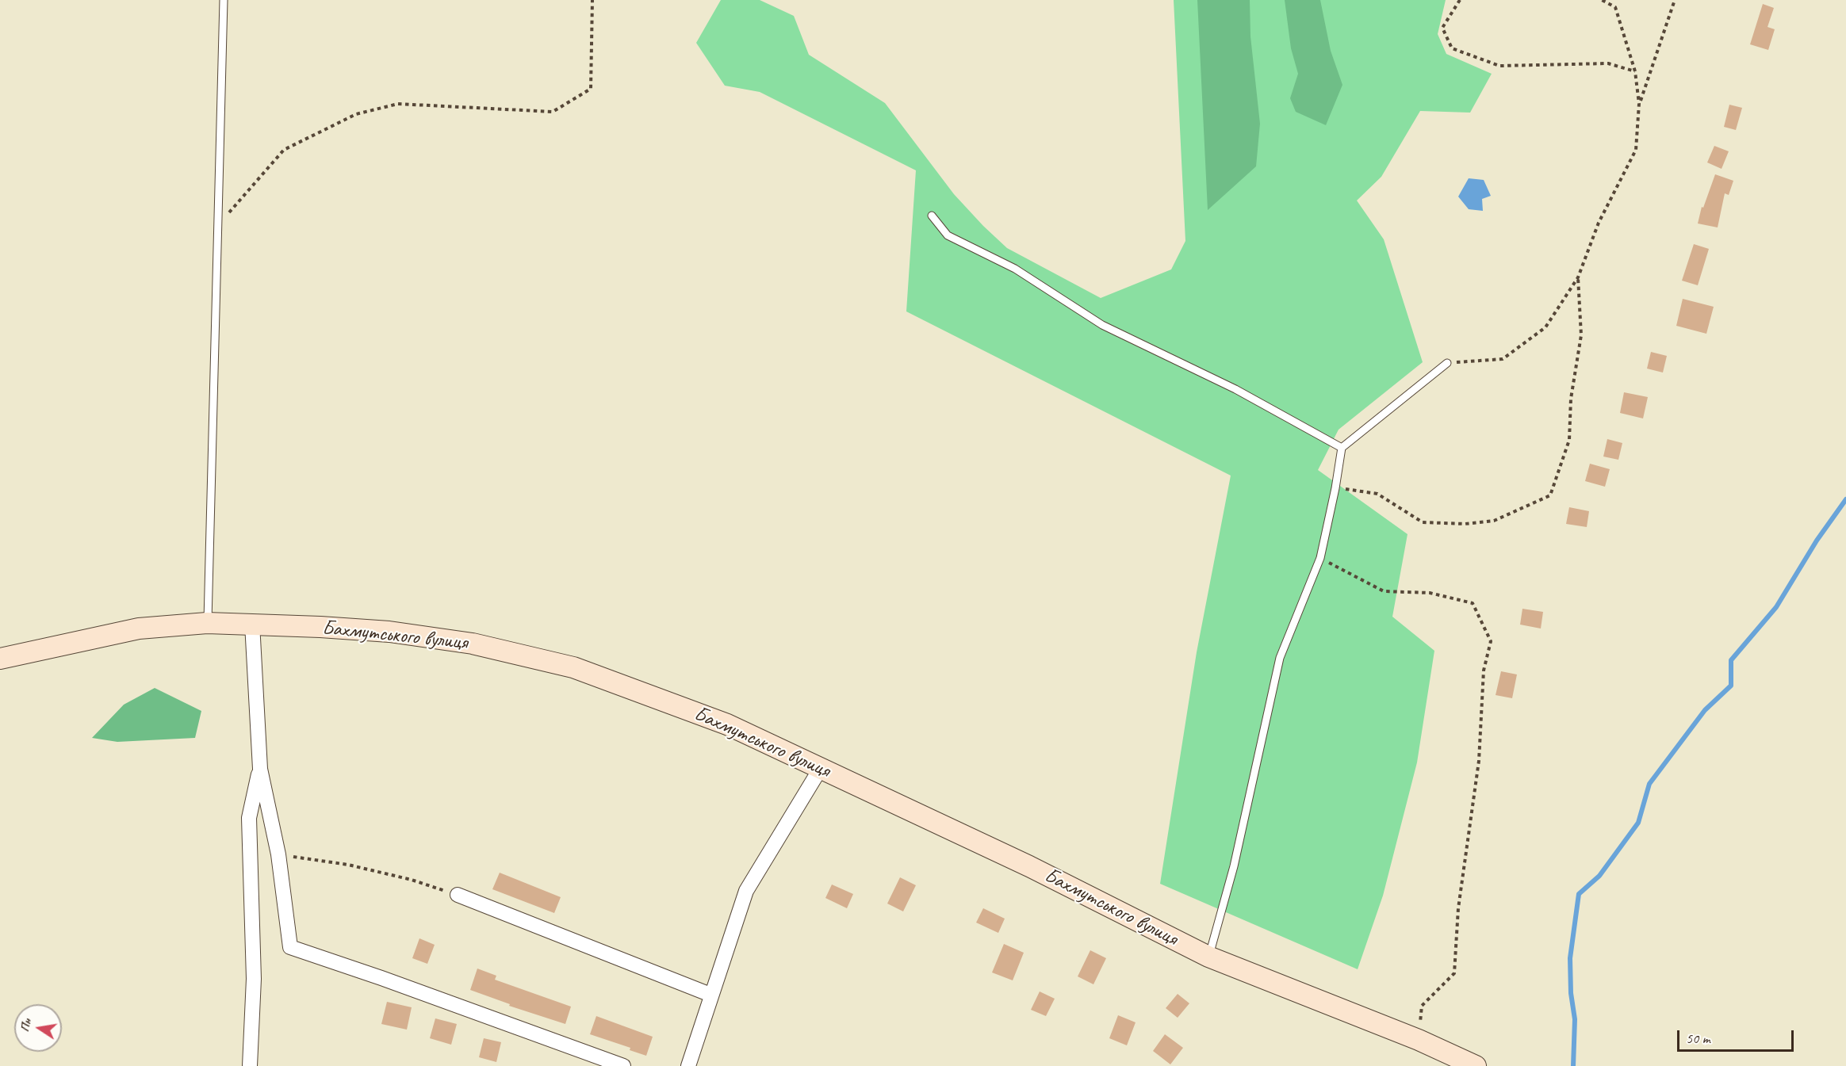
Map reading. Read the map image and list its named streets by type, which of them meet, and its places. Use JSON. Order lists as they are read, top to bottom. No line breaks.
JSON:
{"streets":{"main road":["Бахмутського вулиця"]},"scale_bar":"50 m","north":"left"}
